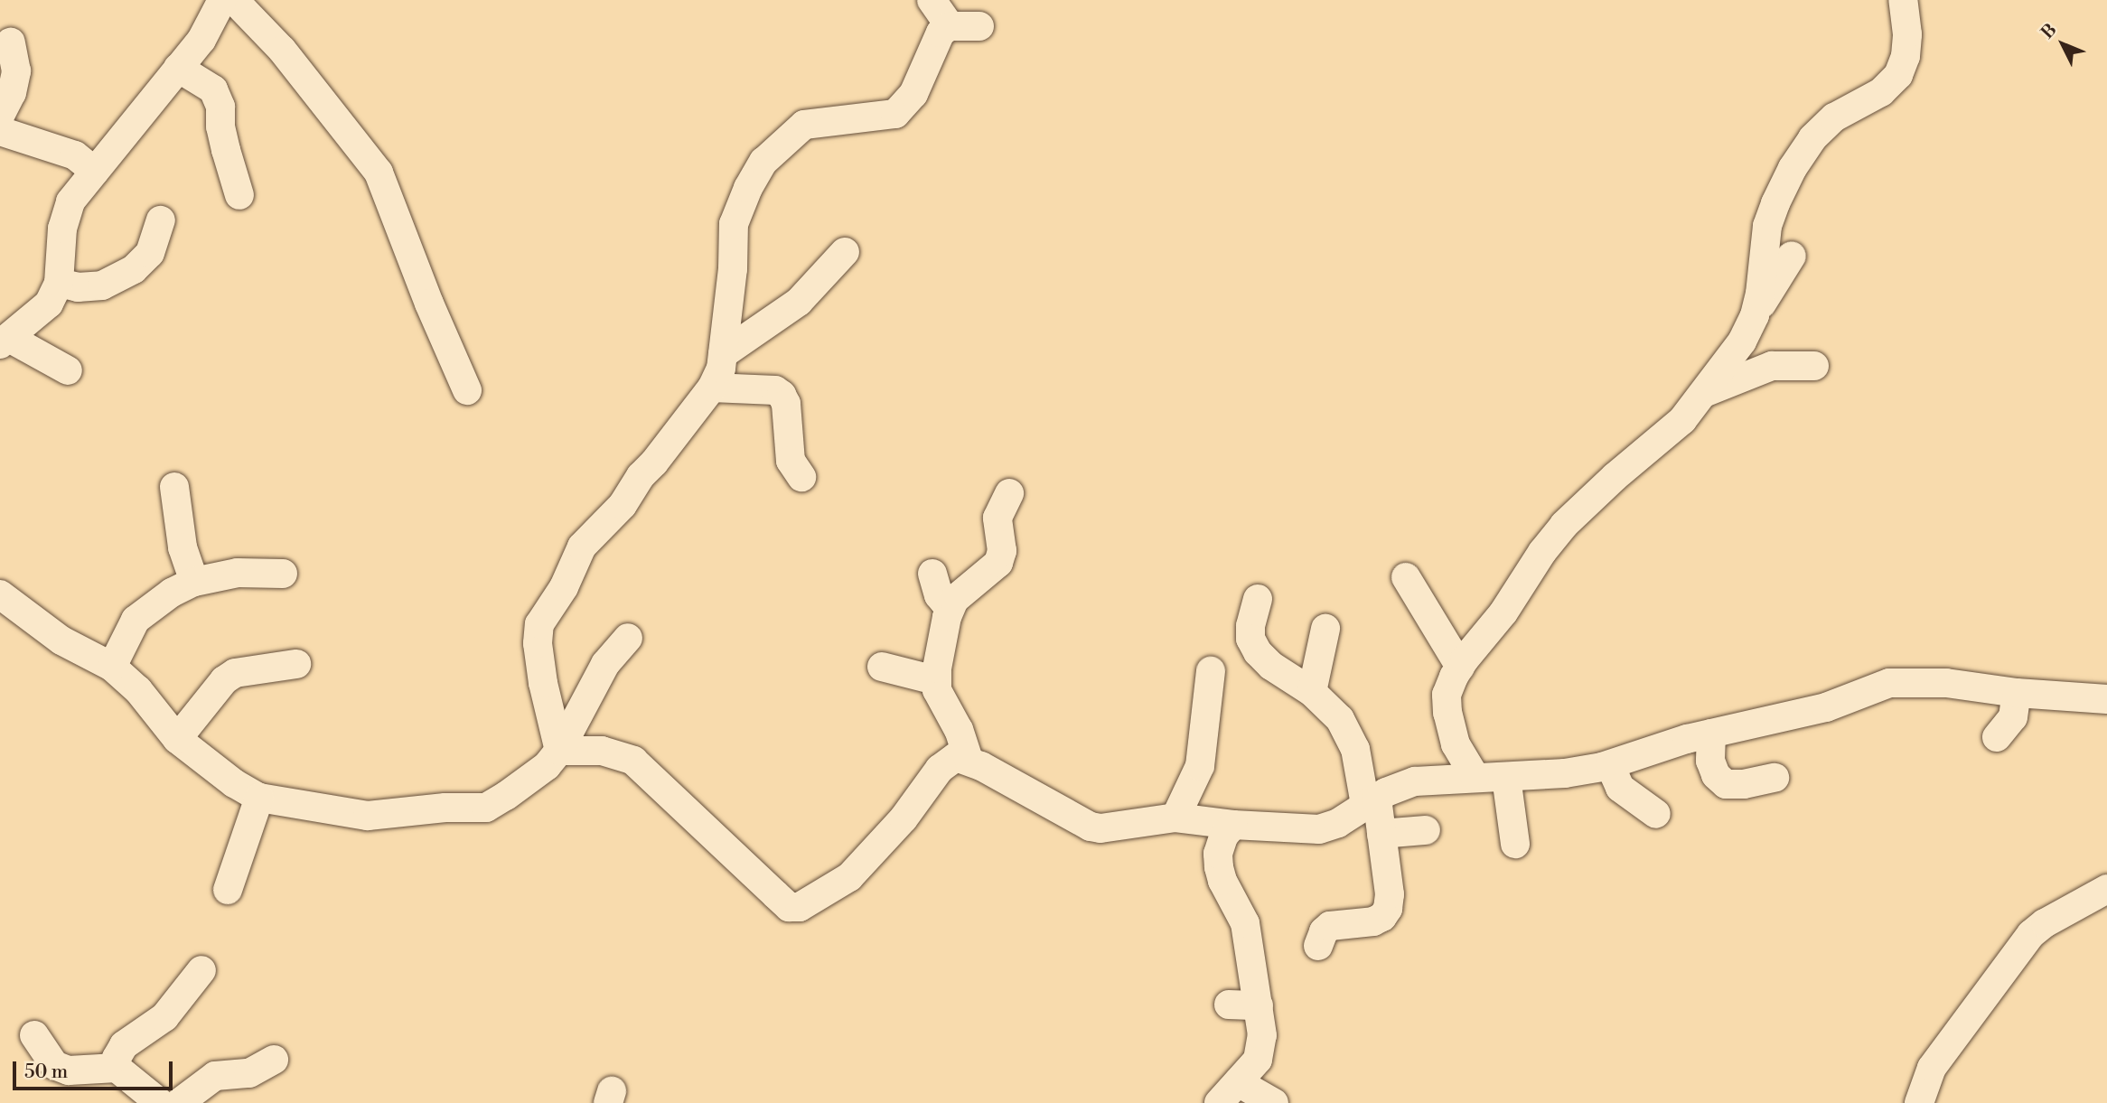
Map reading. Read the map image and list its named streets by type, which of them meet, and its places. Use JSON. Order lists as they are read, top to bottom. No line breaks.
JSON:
{"scale_bar":"50 m","north":"top left"}
